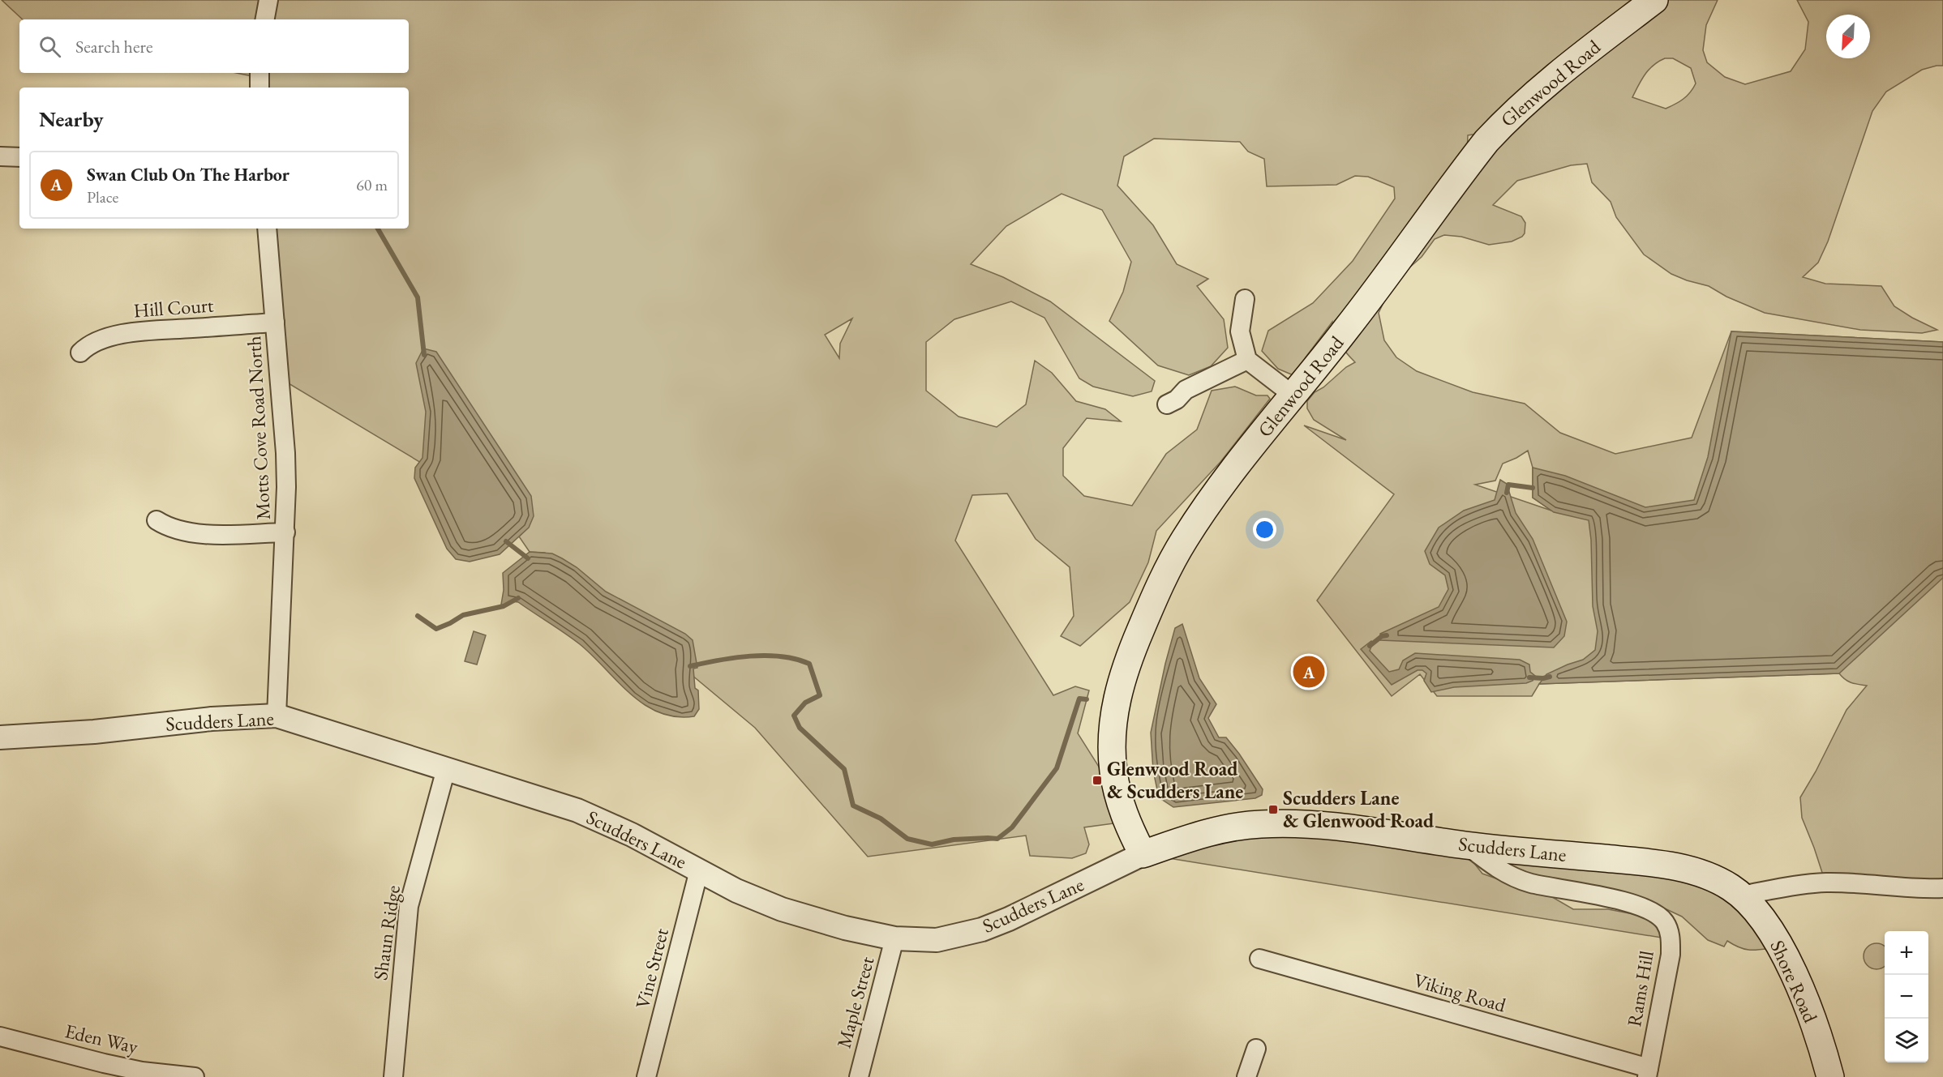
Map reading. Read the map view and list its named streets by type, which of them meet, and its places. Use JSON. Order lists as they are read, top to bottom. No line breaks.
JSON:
{"streets":{"main road":["Glenwood Road","Scudders Lane","Shore Road"],"street":["Hill Court","Motts Cove Road North","Shaun Ridge","Vine Street","Rams Hill","Viking Road","Maple Street","Eden Way"]},"crossings":[["Glenwood Road","Scudders Lane"],["Hill Court","Motts Cove Road North"],["Motts Cove Road North","Scudders Lane"],["Scudders Lane","Shaun Ridge"],["Scudders Lane","Vine Street"],["Scudders Lane","Shore Road"],["Scudders Lane","Rams Hill"],["Scudders Lane","Maple Street"],["Rams Hill","Viking Road"]],"places":{"transit":["Glenwood Road & Scudders Lane","Scudders Lane & Glenwood Road"]},"north":"bottom left","page":{"search":"Search here","heading":"Nearby","list":[{"mark":"A","name":"Swan Club On The Harbor","note":"Place","value":"60 m"}],"pins":"A","map_buttons":["+","−"]}}
